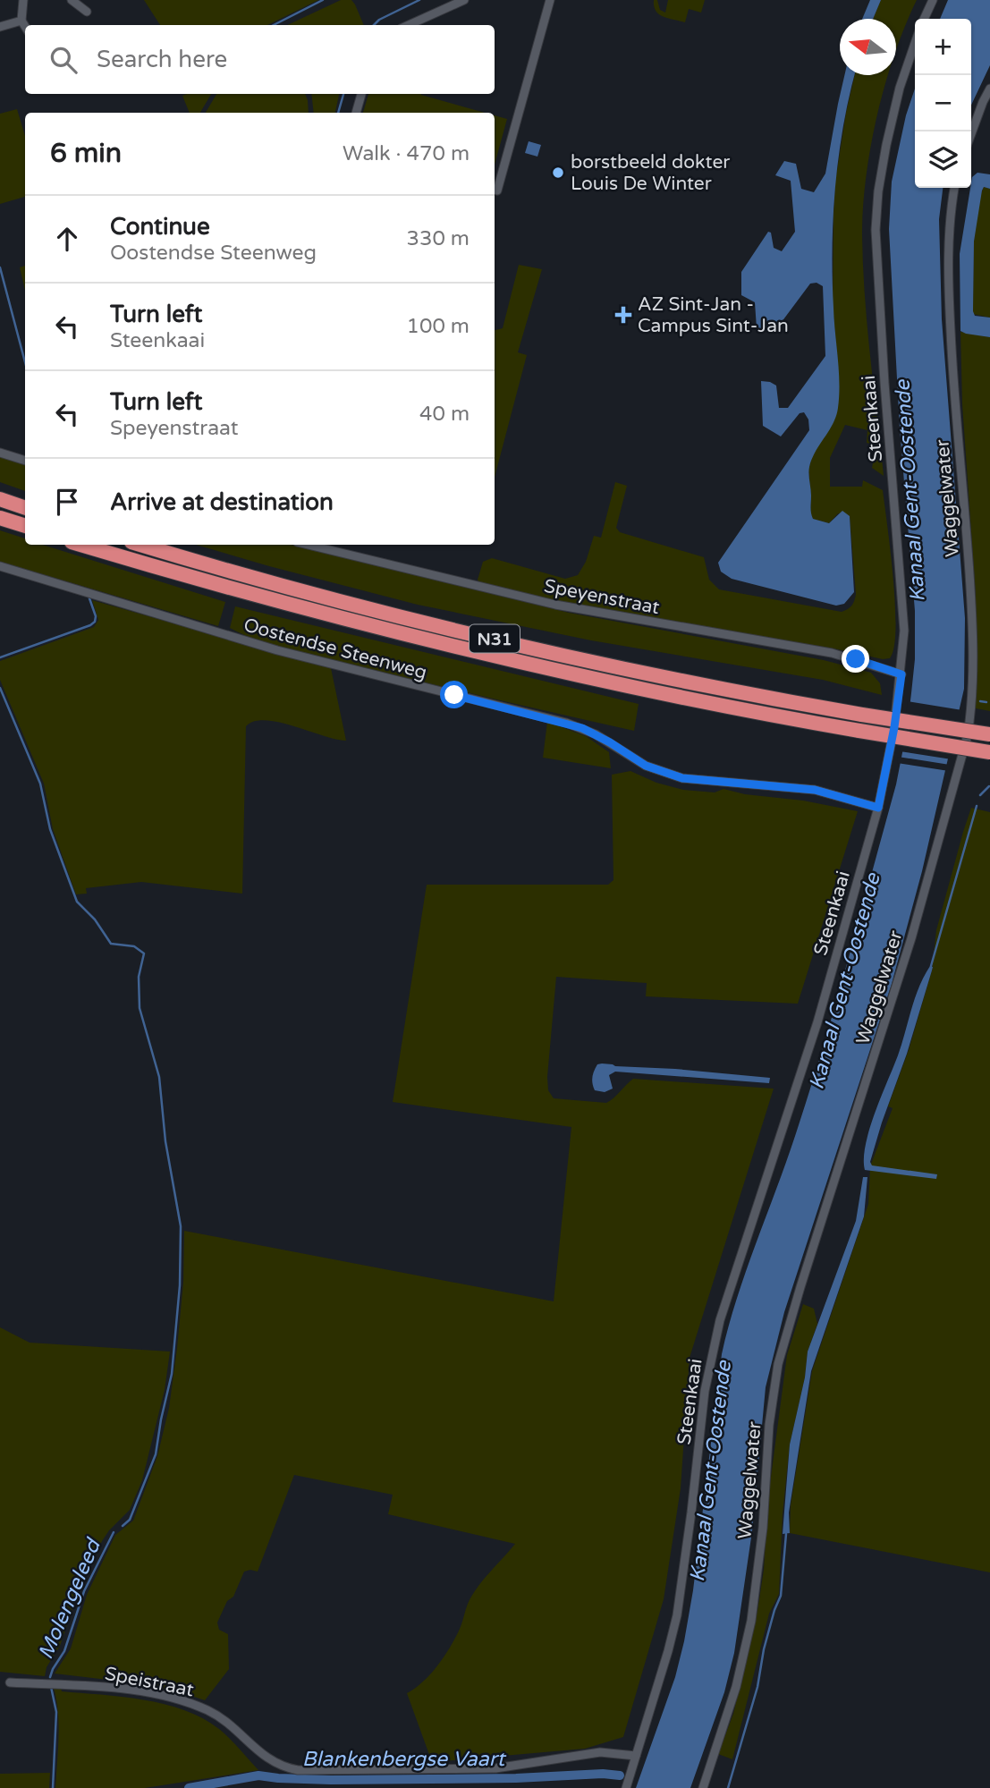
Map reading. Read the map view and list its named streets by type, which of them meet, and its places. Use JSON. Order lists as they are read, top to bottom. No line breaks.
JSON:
{"streets":{"highway":["N31"],"street":["Steenkaai","Waggelwater","Speyenstraat","Oostendse Steenweg","Speistraat"]},"crossings":[["Steenkaai","Speyenstraat"],["Steenkaai","Oostendse Steenweg"],["Steenkaai","Speistraat"]],"water":["Kanaal Gent-Oostende","Molengeleed","Blankenbergse Vaart"],"places":{"other":["borstbeeld dokter Louis De Winter"],"health":["AZ Sint-Jan - Campus Sint-Jan"]},"north":"left","page":{"map_buttons":["+","−"],"search":"Search here","heading":["6 min","Walk · 470 m"],"list":[["Continue","Oostendse Steenweg","330 m"],["Turn left","Steenkaai","100 m"],["Turn left","Speyenstraat","40 m"],"Arrive at destination"]}}
